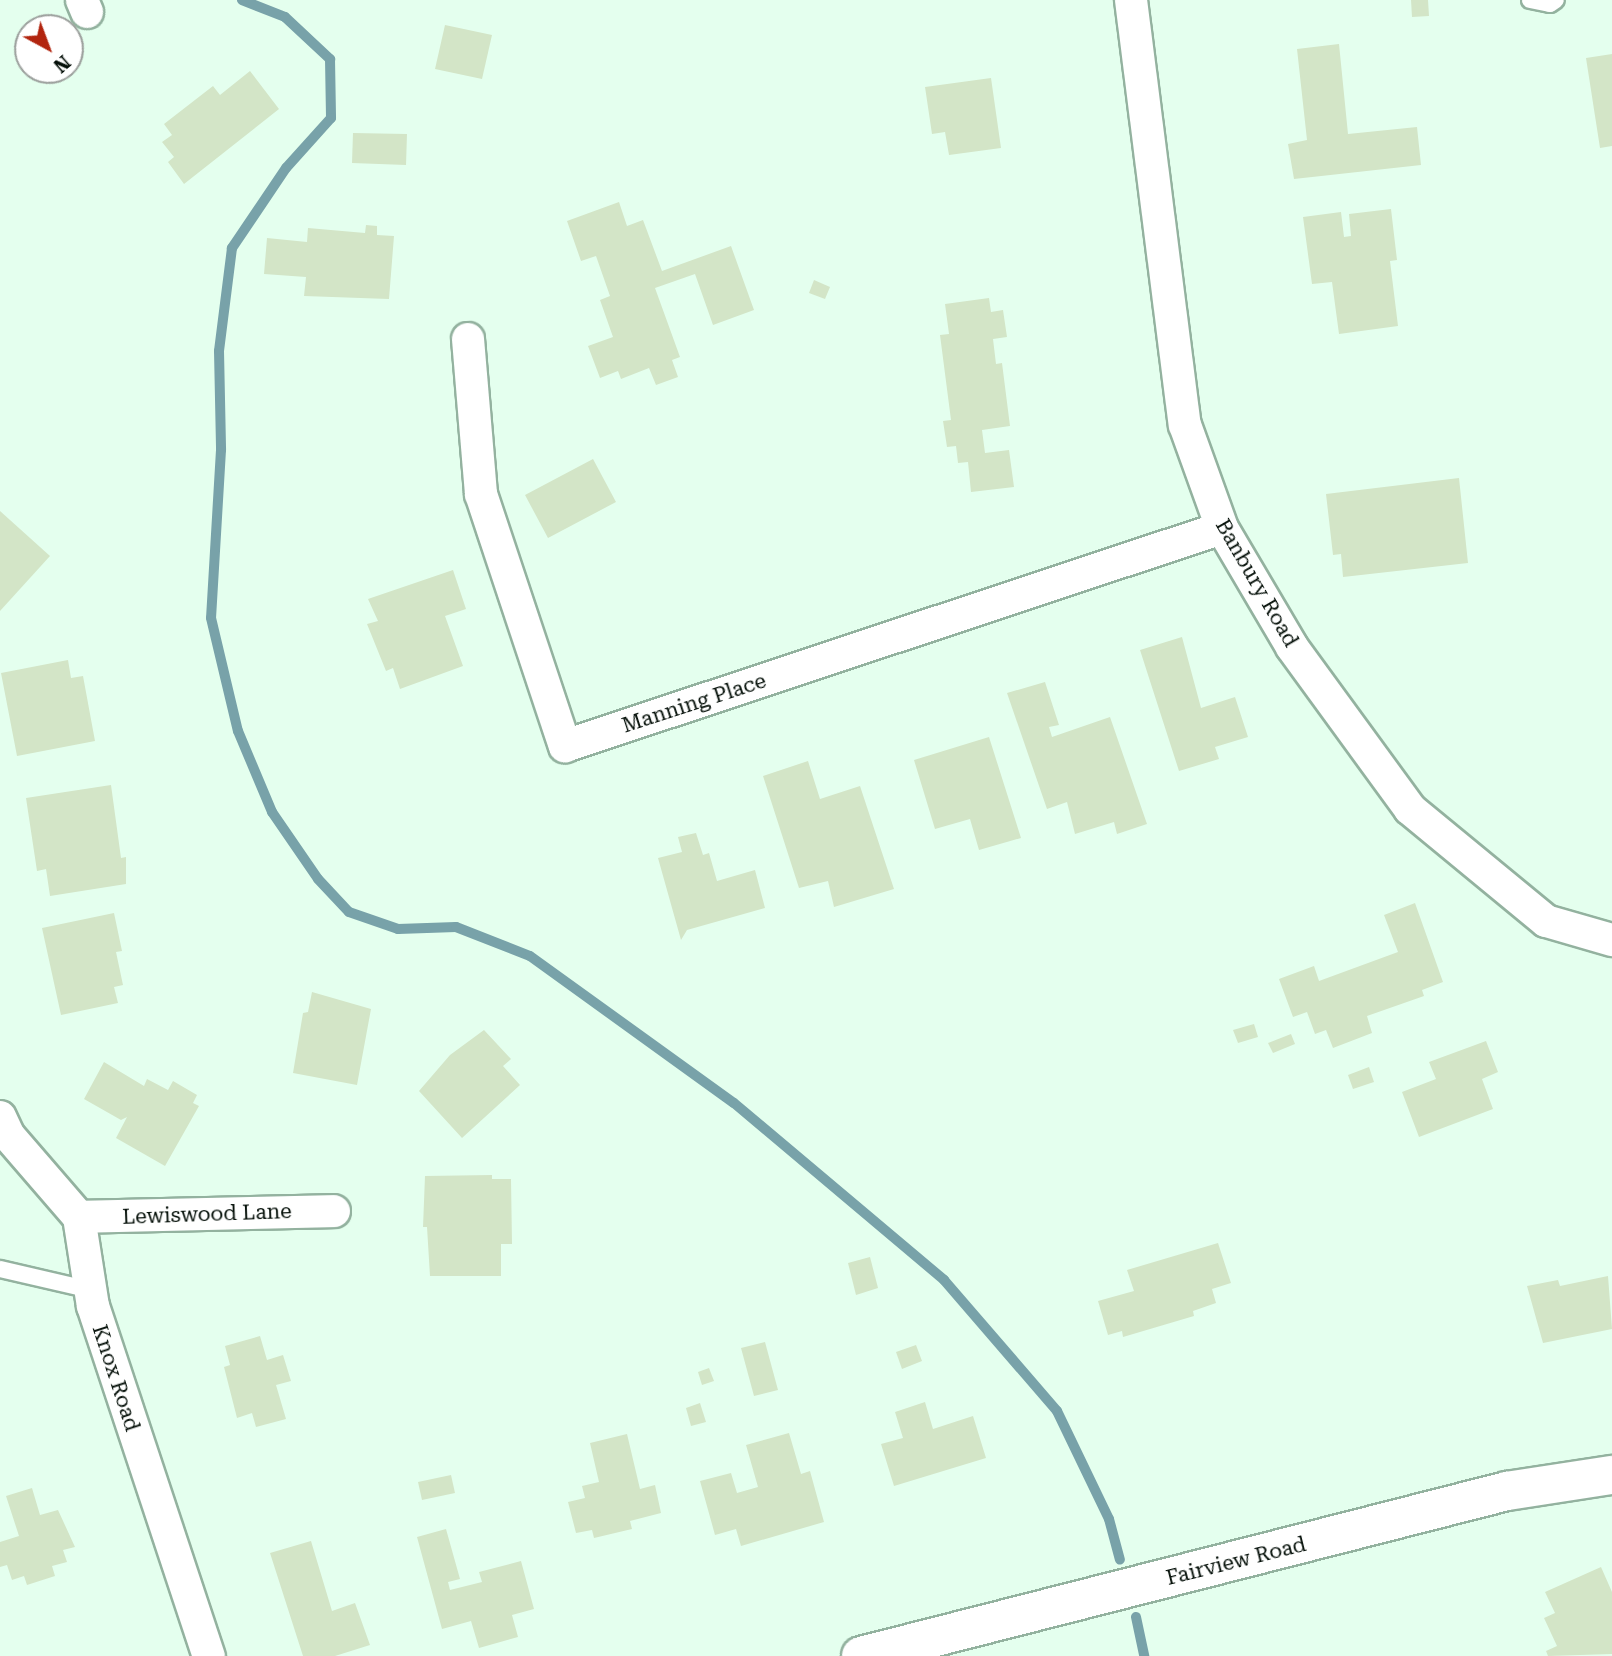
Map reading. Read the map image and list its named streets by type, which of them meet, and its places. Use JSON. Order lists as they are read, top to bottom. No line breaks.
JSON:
{"streets":{"street":["Banbury Road","Manning Place","Lewiswood Lane","Knox Road","Fairview Road"]},"crossings":[["Banbury Road","Manning Place"],["Lewiswood Lane","Knox Road"]],"north":"bottom right"}
